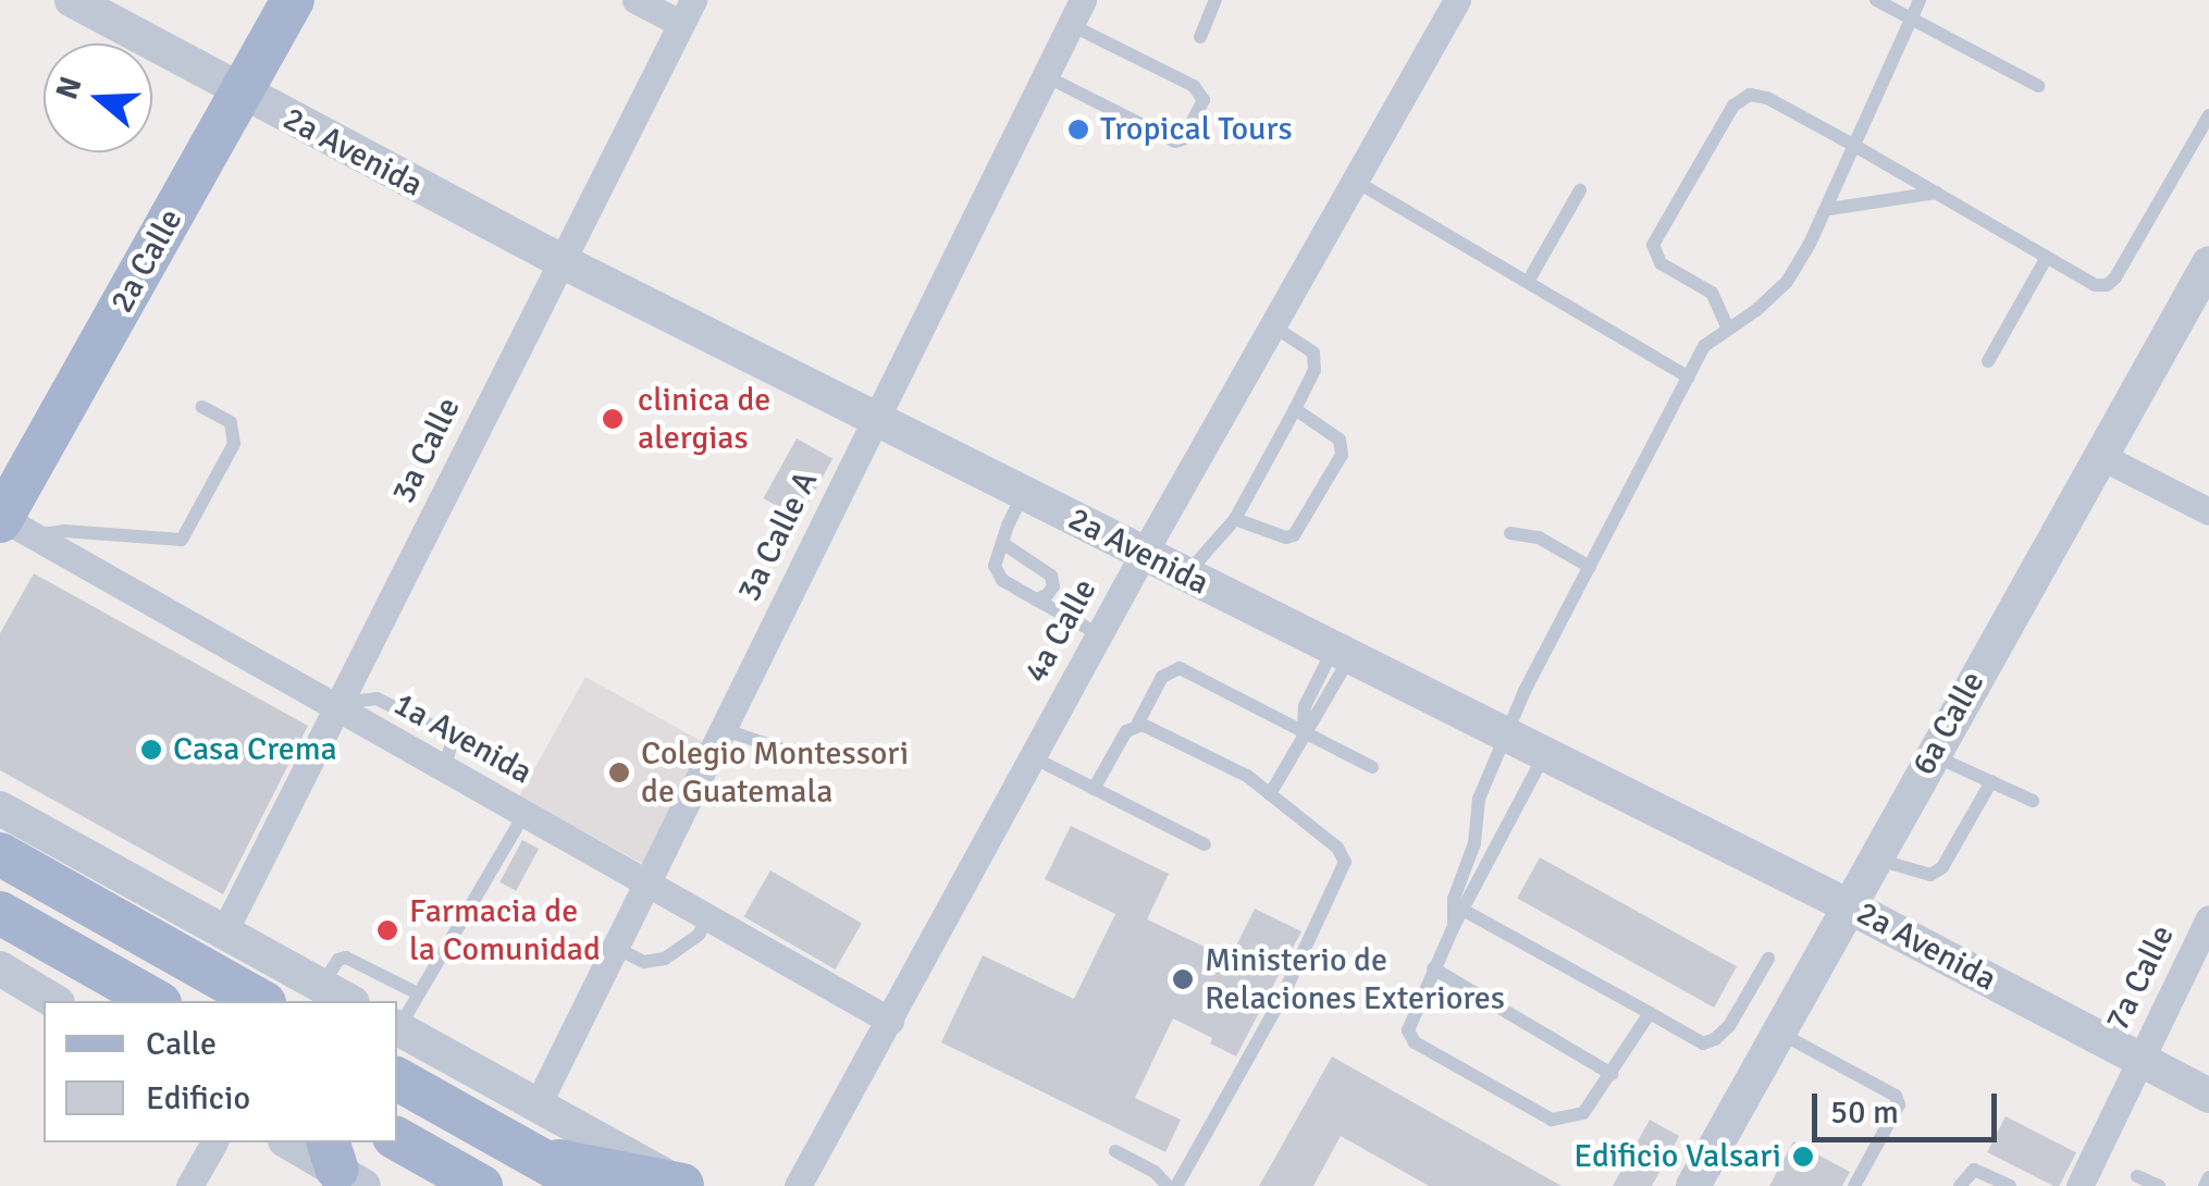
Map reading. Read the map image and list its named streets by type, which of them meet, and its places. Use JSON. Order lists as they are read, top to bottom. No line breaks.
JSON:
{"streets":{"main road":["2a Calle"],"street":["2a Avenida","3a Calle","3a Calle A","4a Calle","6a Calle","1a Avenida","7a Calle"]},"crossings":[["2a Avenida","2a Calle"],["2a Avenida","3a Calle"],["2a Avenida","3a Calle A"],["2a Avenida","4a Calle"],["2a Avenida","6a Calle"],["2a Avenida","7a Calle"],["2a Calle","1a Avenida"],["3a Calle","1a Avenida"],["3a Calle A","1a Avenida"],["4a Calle","1a Avenida"]],"places":["Tropical Tours","clinica de alergias","Casa Crema","Colegio Montessori de Guatemala","Farmacia de la Comunidad","Ministerio de Relaciones Exteriores","Edificio Valsari"],"legend":["Calle","Edificio"],"scale_bar":"50 m","north":"left"}
